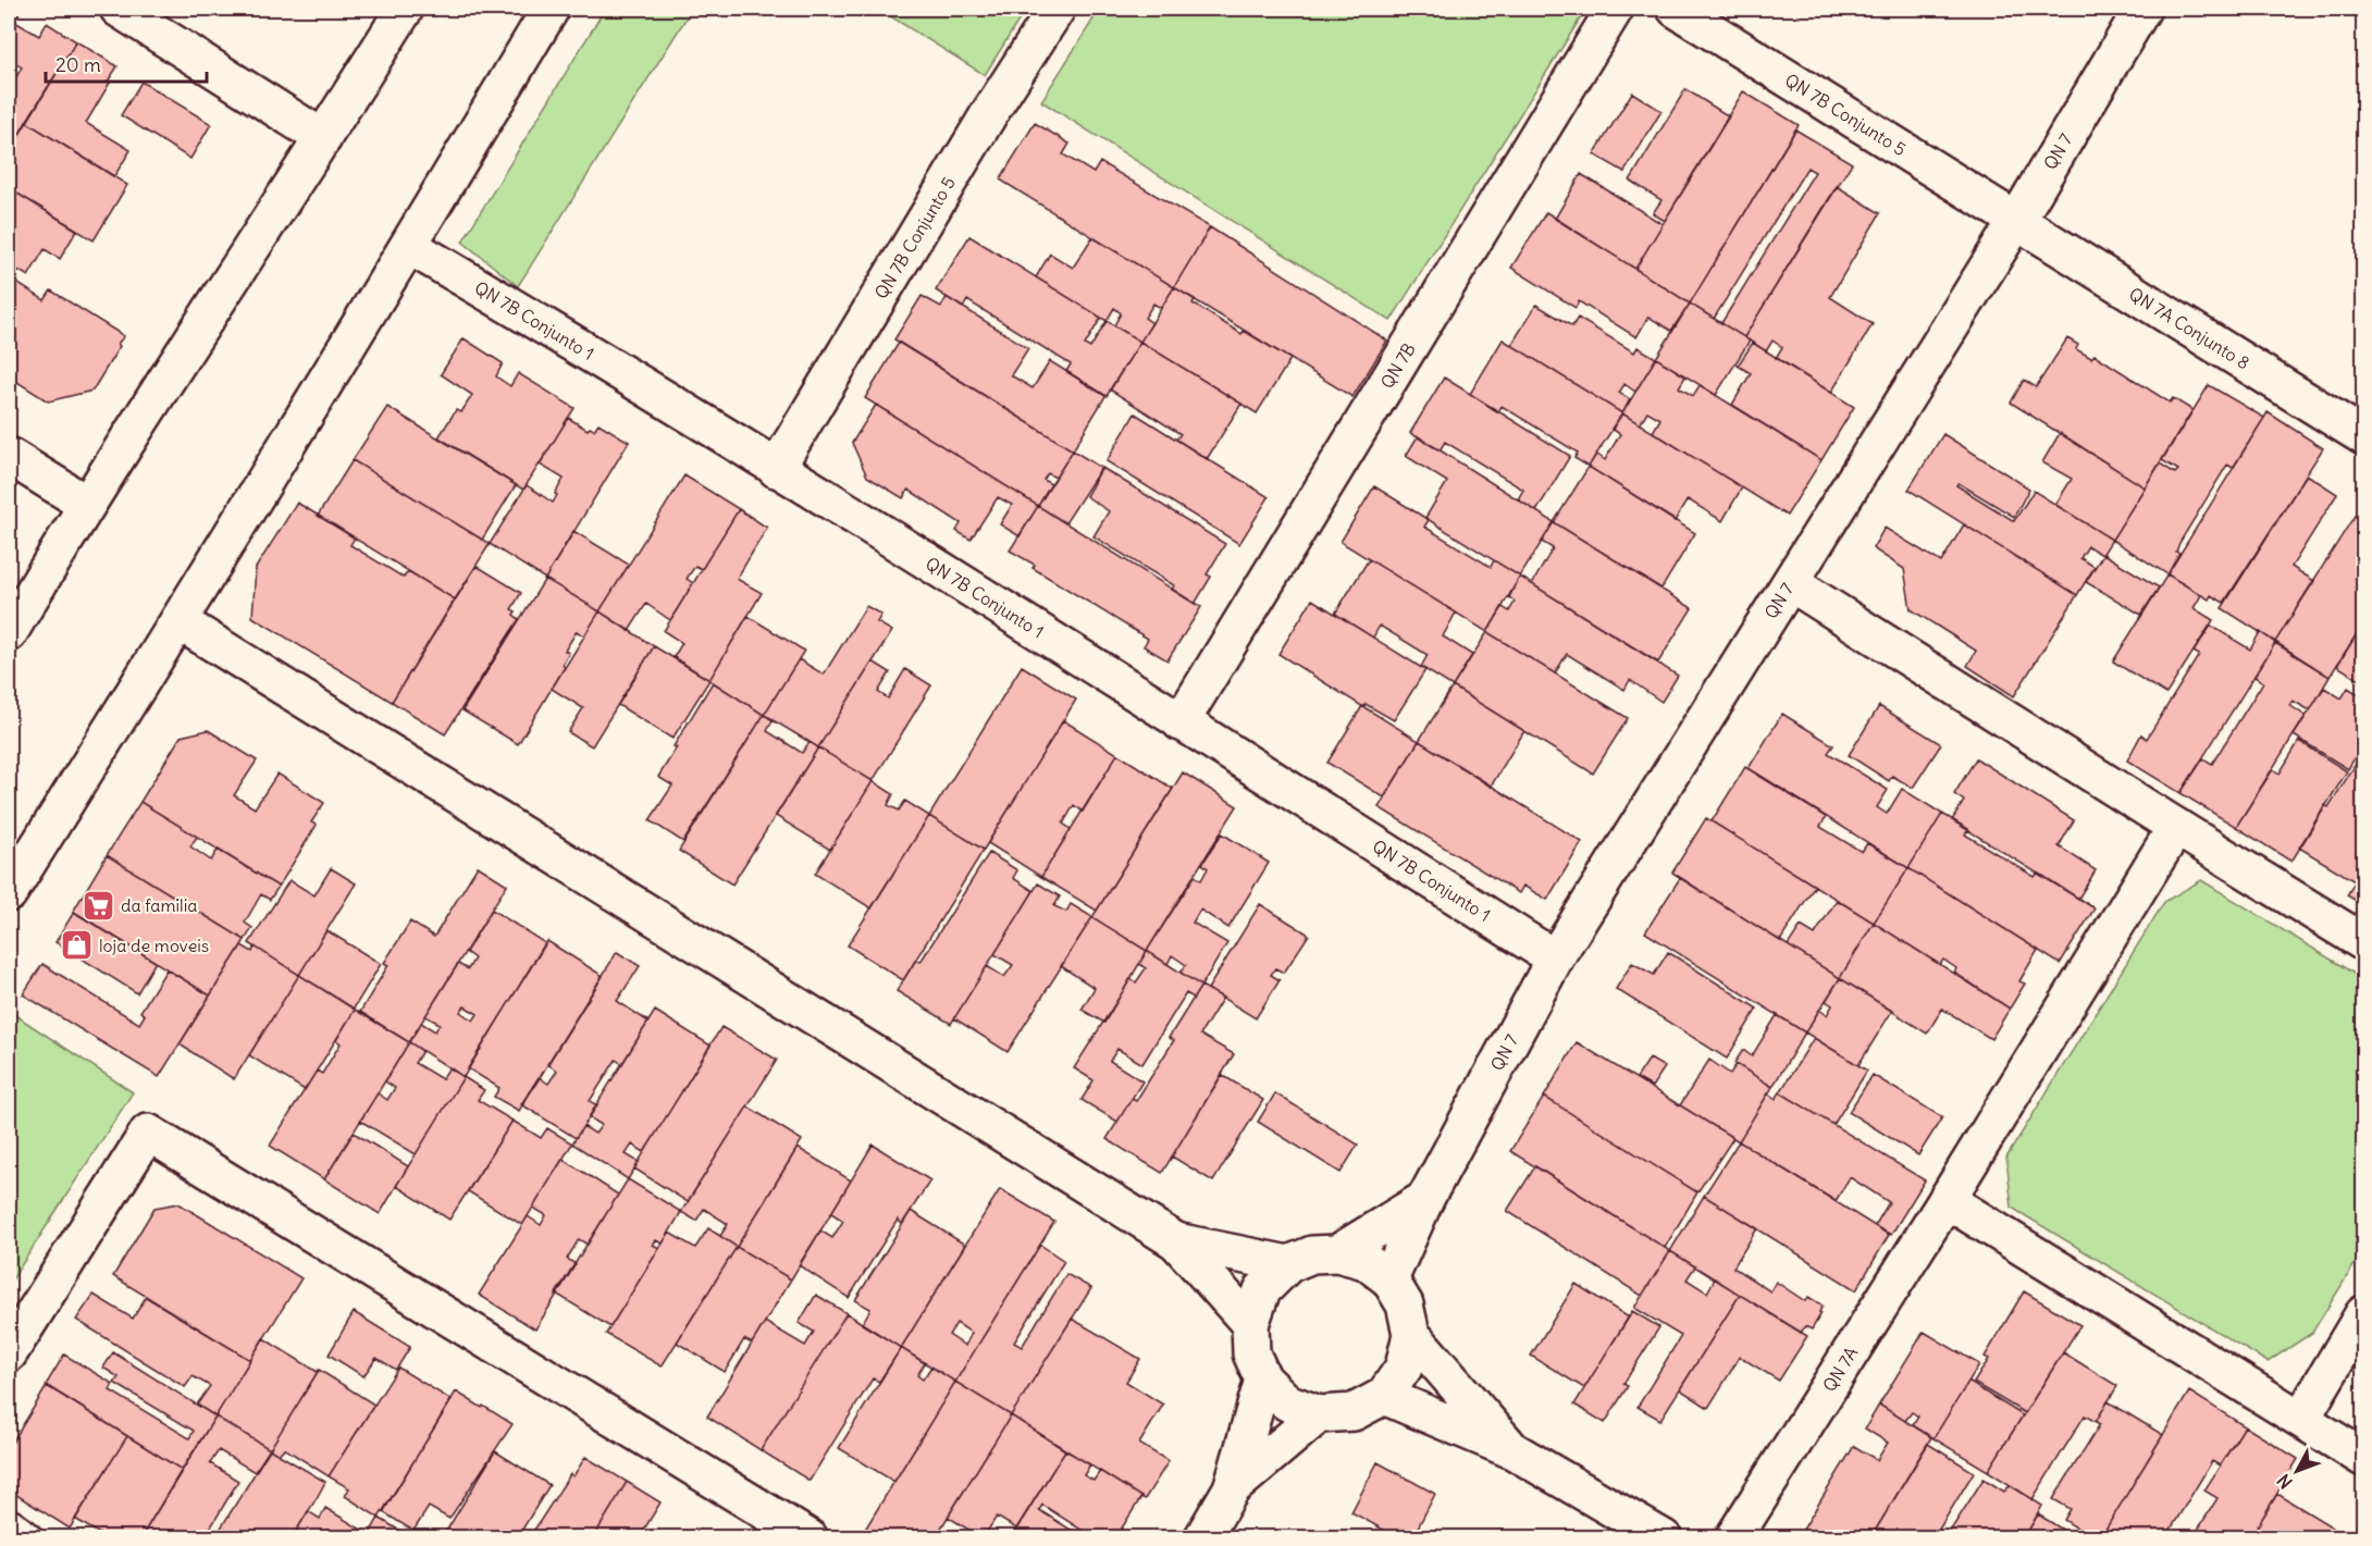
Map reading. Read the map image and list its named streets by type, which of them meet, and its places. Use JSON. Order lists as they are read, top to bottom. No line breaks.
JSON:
{"streets":{"street":["QN 7B Conjunto 5","QN 7","QN 7B Conjunto 1","QN 7A Conjunto 8","QN 7B","QN 7A"]},"crossings":[["QN 7B Conjunto 5","QN 7"],["QN 7B Conjunto 5","QN 7B Conjunto 1"],["QN 7B Conjunto 5","QN 7A Conjunto 8"],["QN 7","QN 7B Conjunto 1"],["QN 7","QN 7A Conjunto 8"],["QN 7B Conjunto 1","QN 7B"]],"places":{"supermarket":["da familia"],"shop":["loja de moveis"]},"scale_bar":"20 m","north":"bottom left"}
